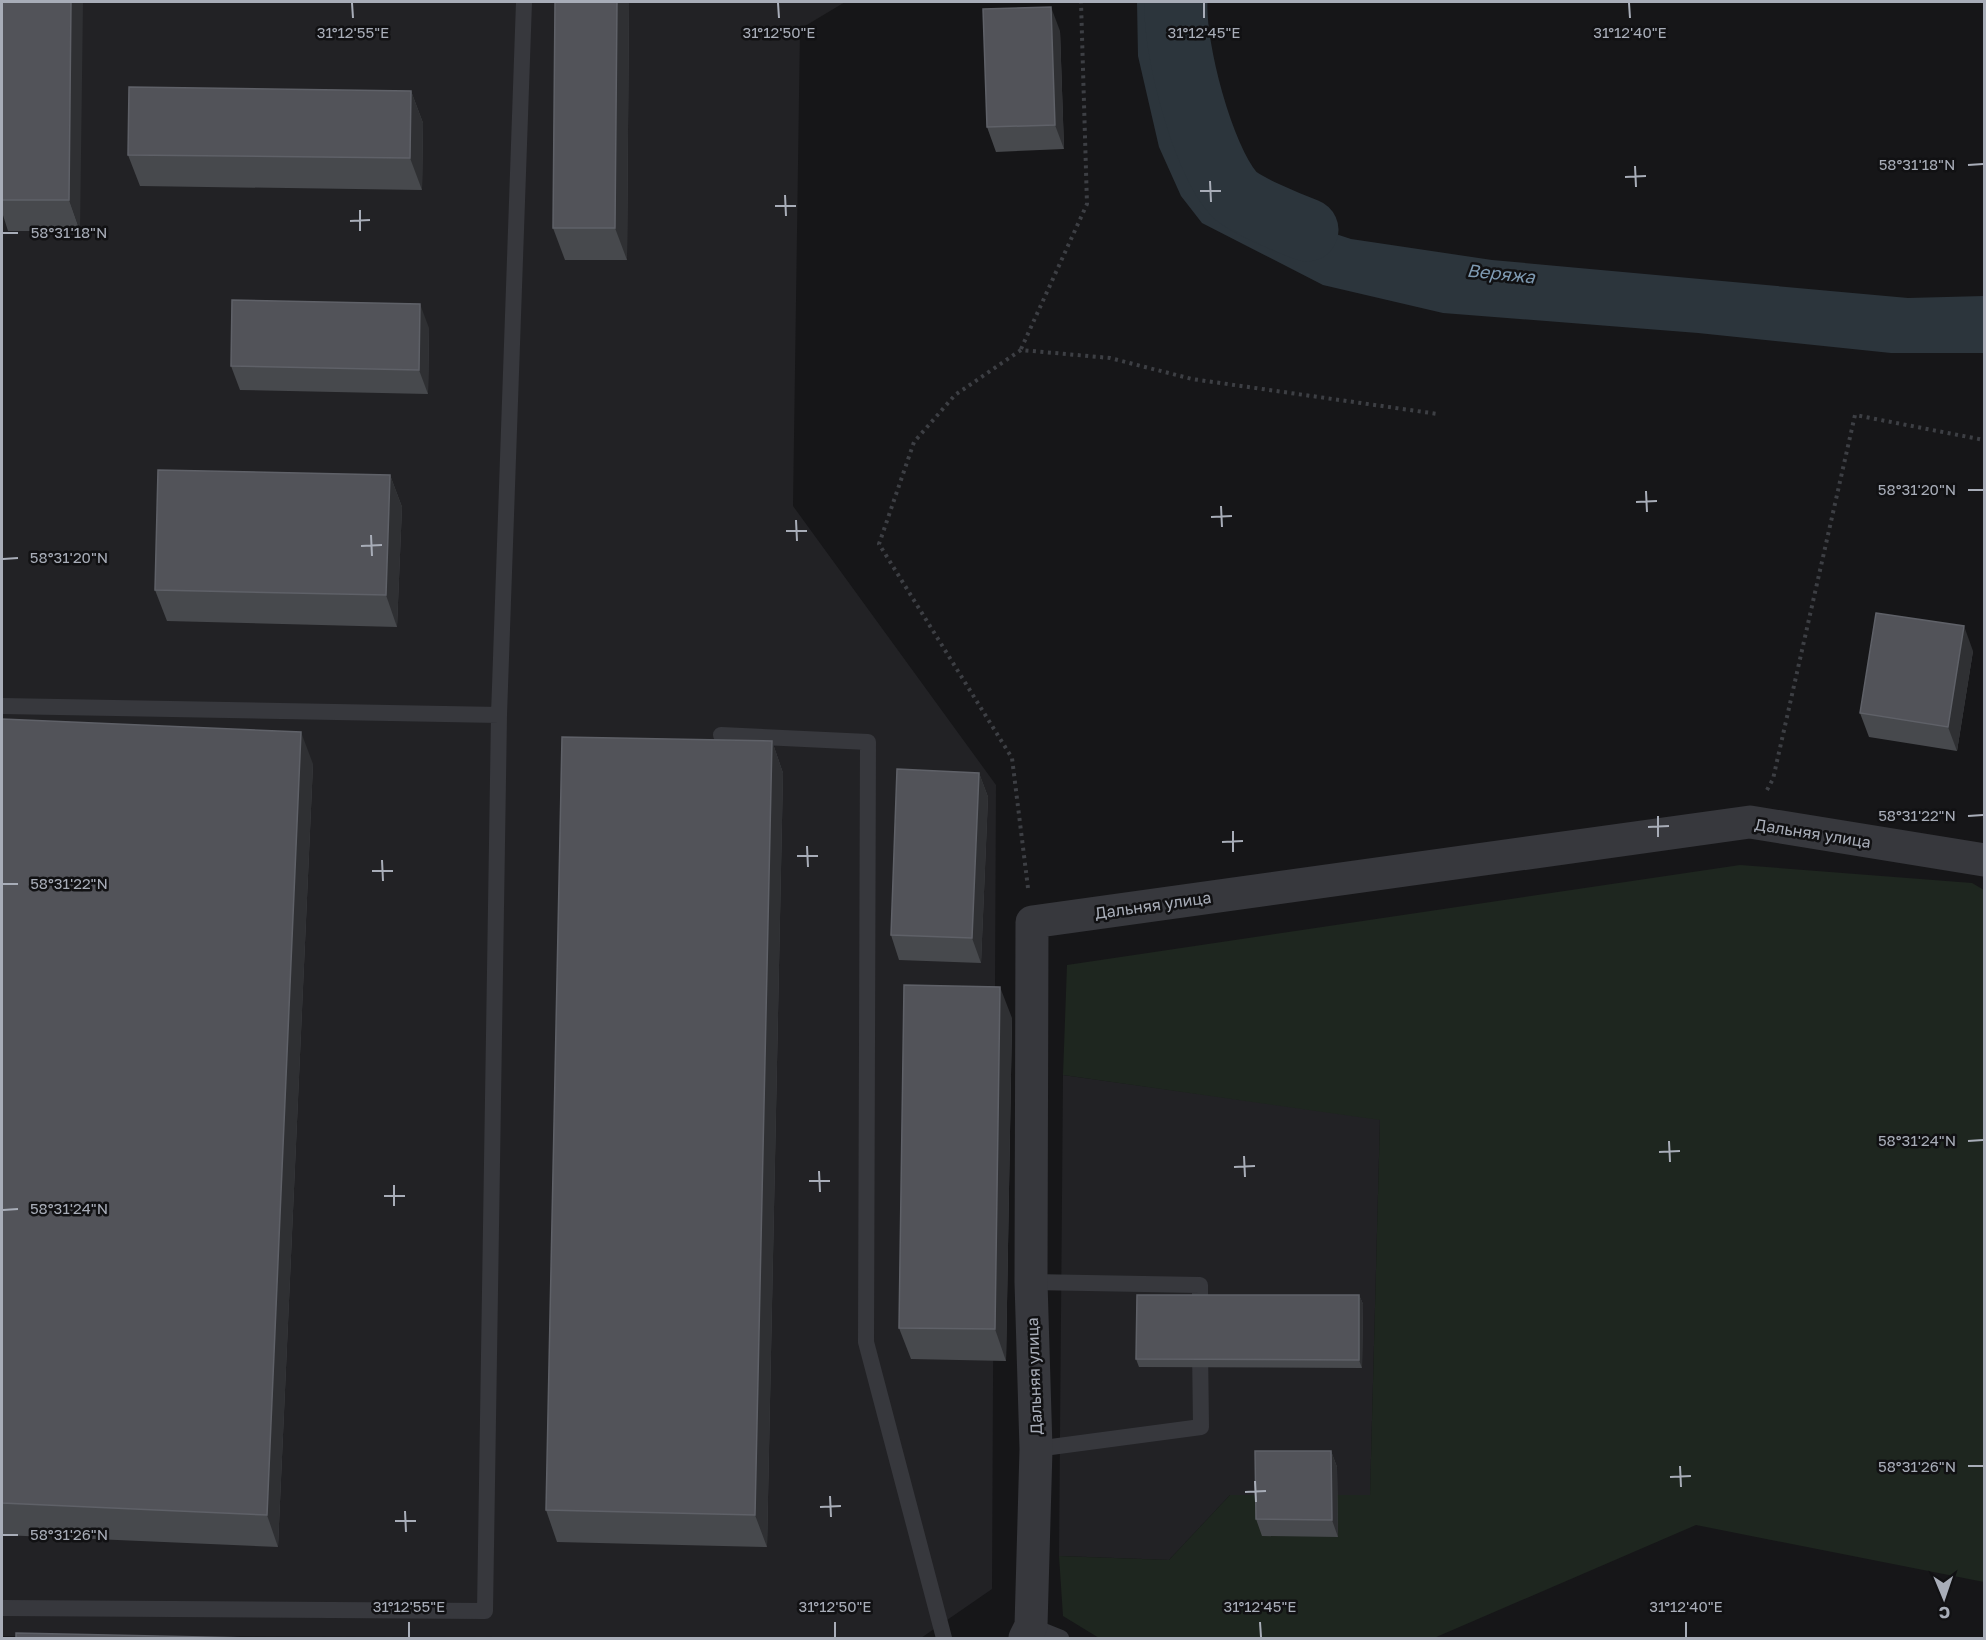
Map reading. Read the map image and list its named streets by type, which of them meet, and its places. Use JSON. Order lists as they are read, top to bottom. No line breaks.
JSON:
{"streets":{"street":["Дальняя улица"]},"water":["Веряжа"],"north":"bottom","coordinates":["31°12'55\"E","31°12'50\"E","31°12'45\"E","31°12'40\"E","58°31'18\"N","58°31'20\"N","58°31'22\"N","58°31'24\"N","58°31'26\"N"]}
